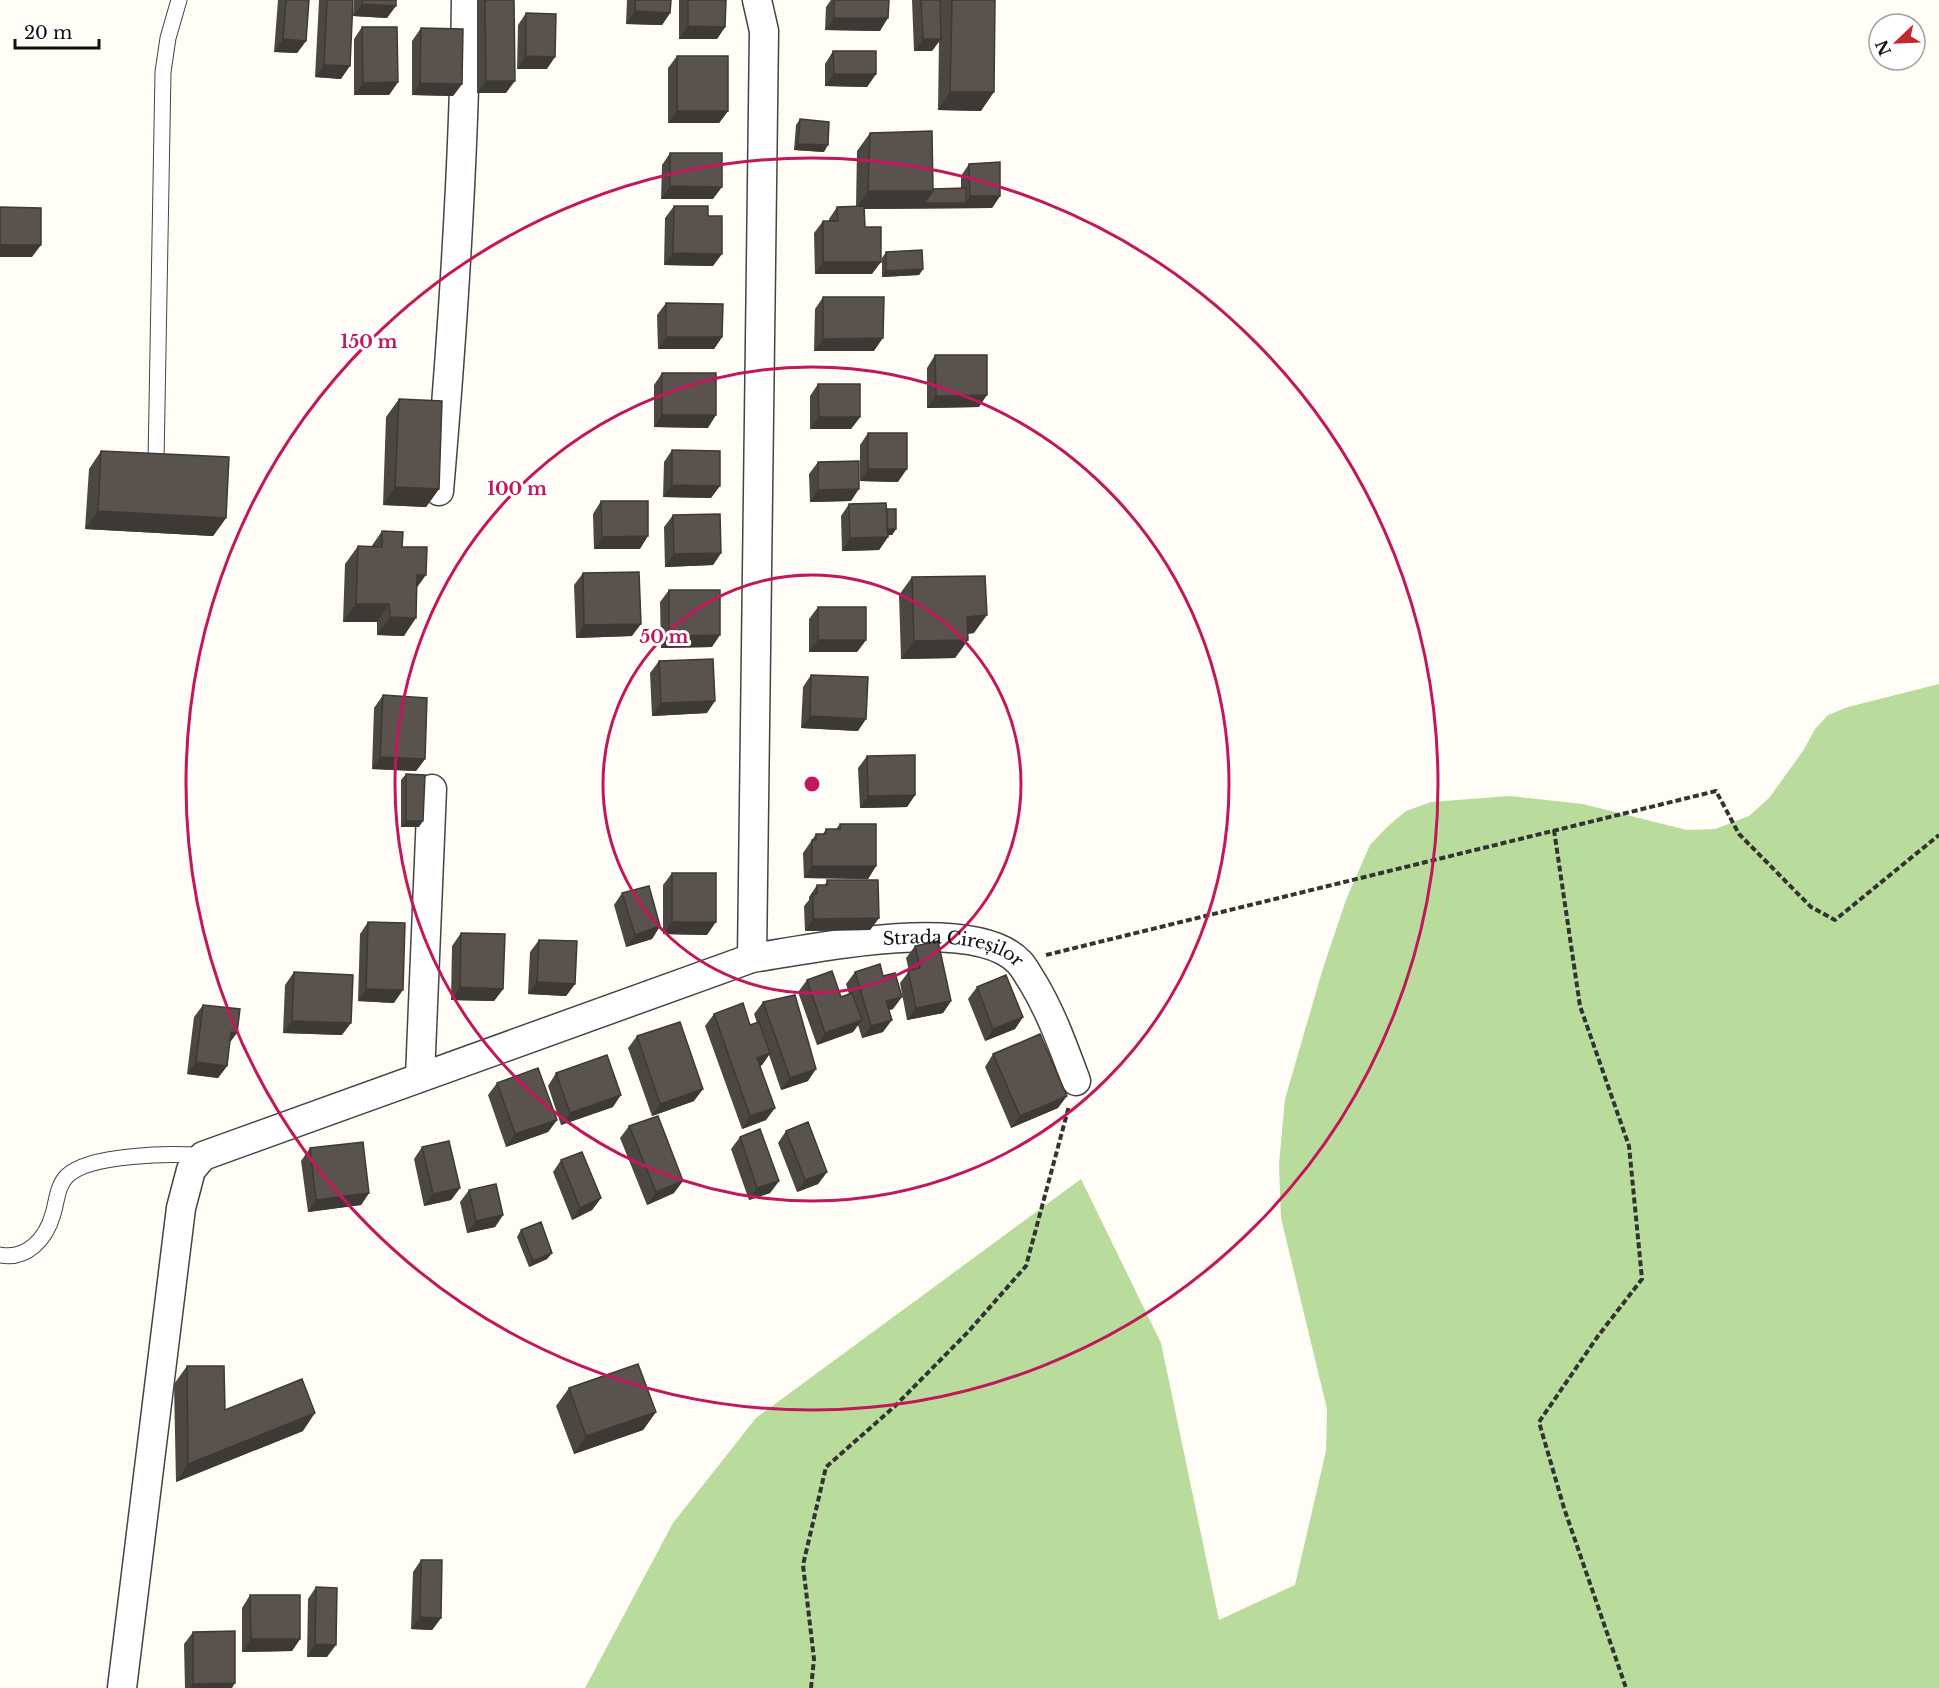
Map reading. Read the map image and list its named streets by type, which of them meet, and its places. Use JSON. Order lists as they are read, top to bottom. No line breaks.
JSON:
{"streets":{"street":["Strada Cireșilor"]},"scale_bar":"20 m","north":"bottom left","rings":["150 m","100 m","50 m"]}
